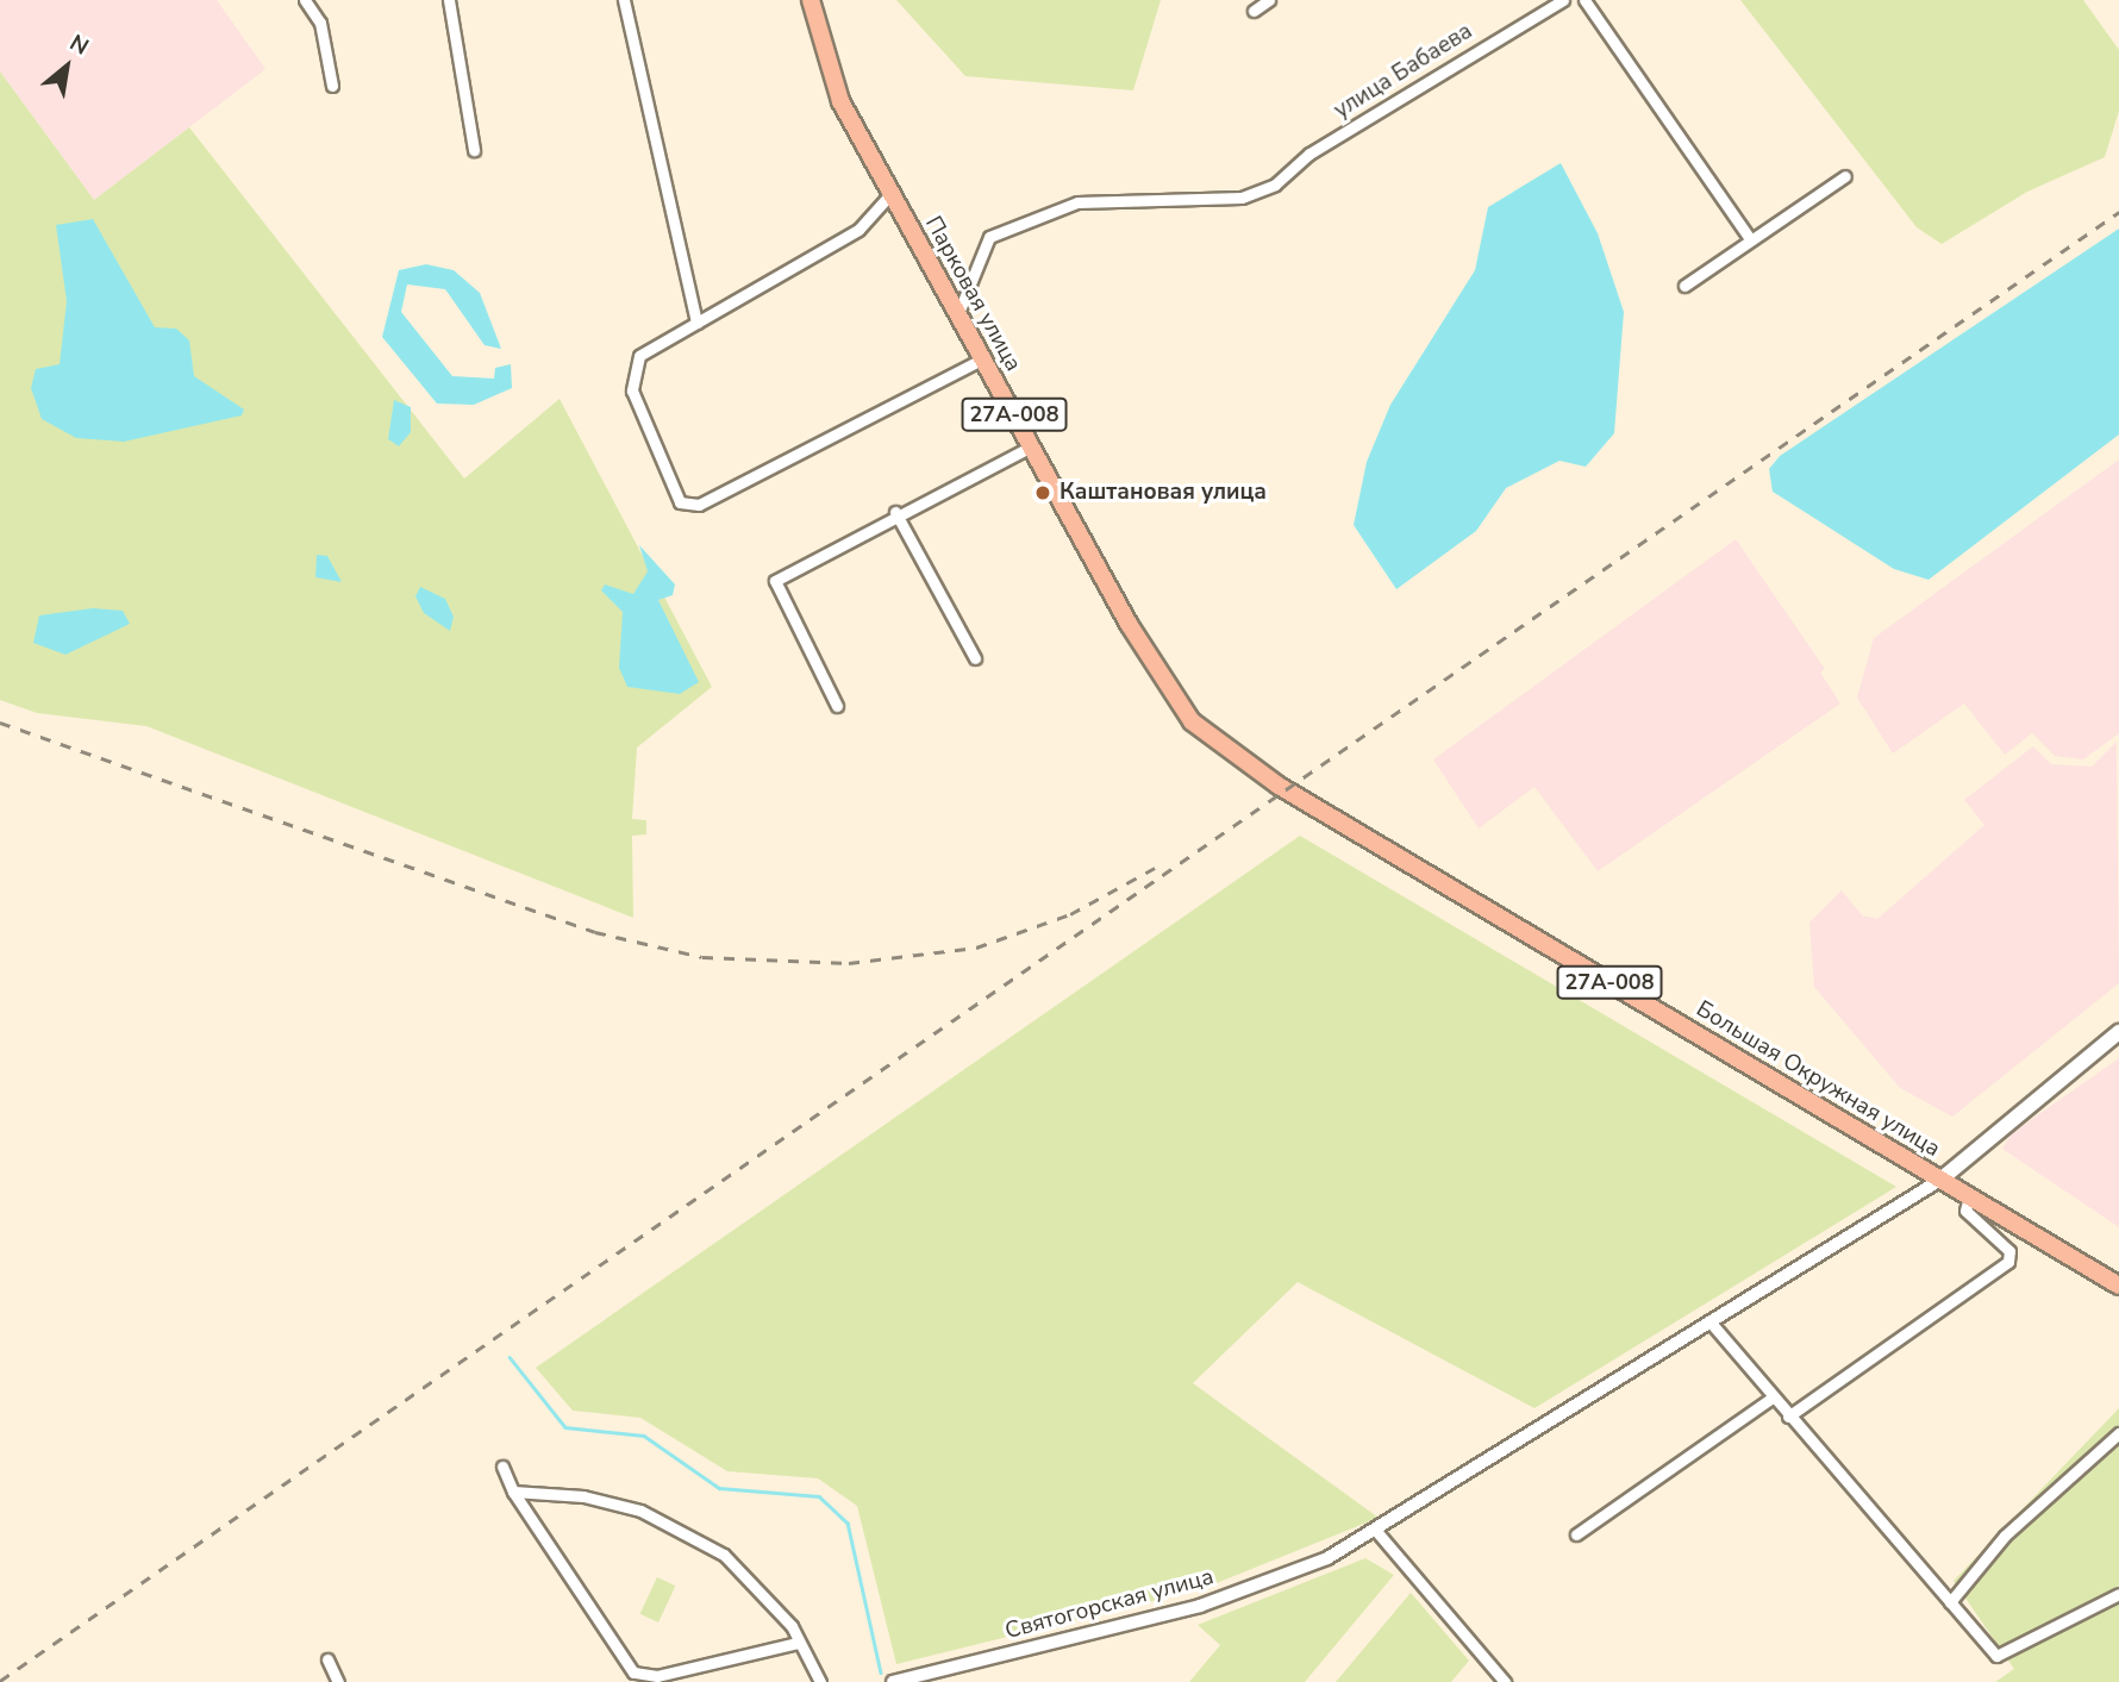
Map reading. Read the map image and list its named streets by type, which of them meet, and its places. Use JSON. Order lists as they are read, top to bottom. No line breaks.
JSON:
{"streets":{"main road":["Парковая улица","27А-008","Большая Окружная улица"],"street":["улица Бабаева","Святогорская улица"]},"crossings":[["улица Бабаева","Парковая улица"],["Парковая улица","Большая Окружная улица"],["Большая Окружная улица","Святогорская улица"]],"places":["Каштановая улица"],"north":"top right"}
